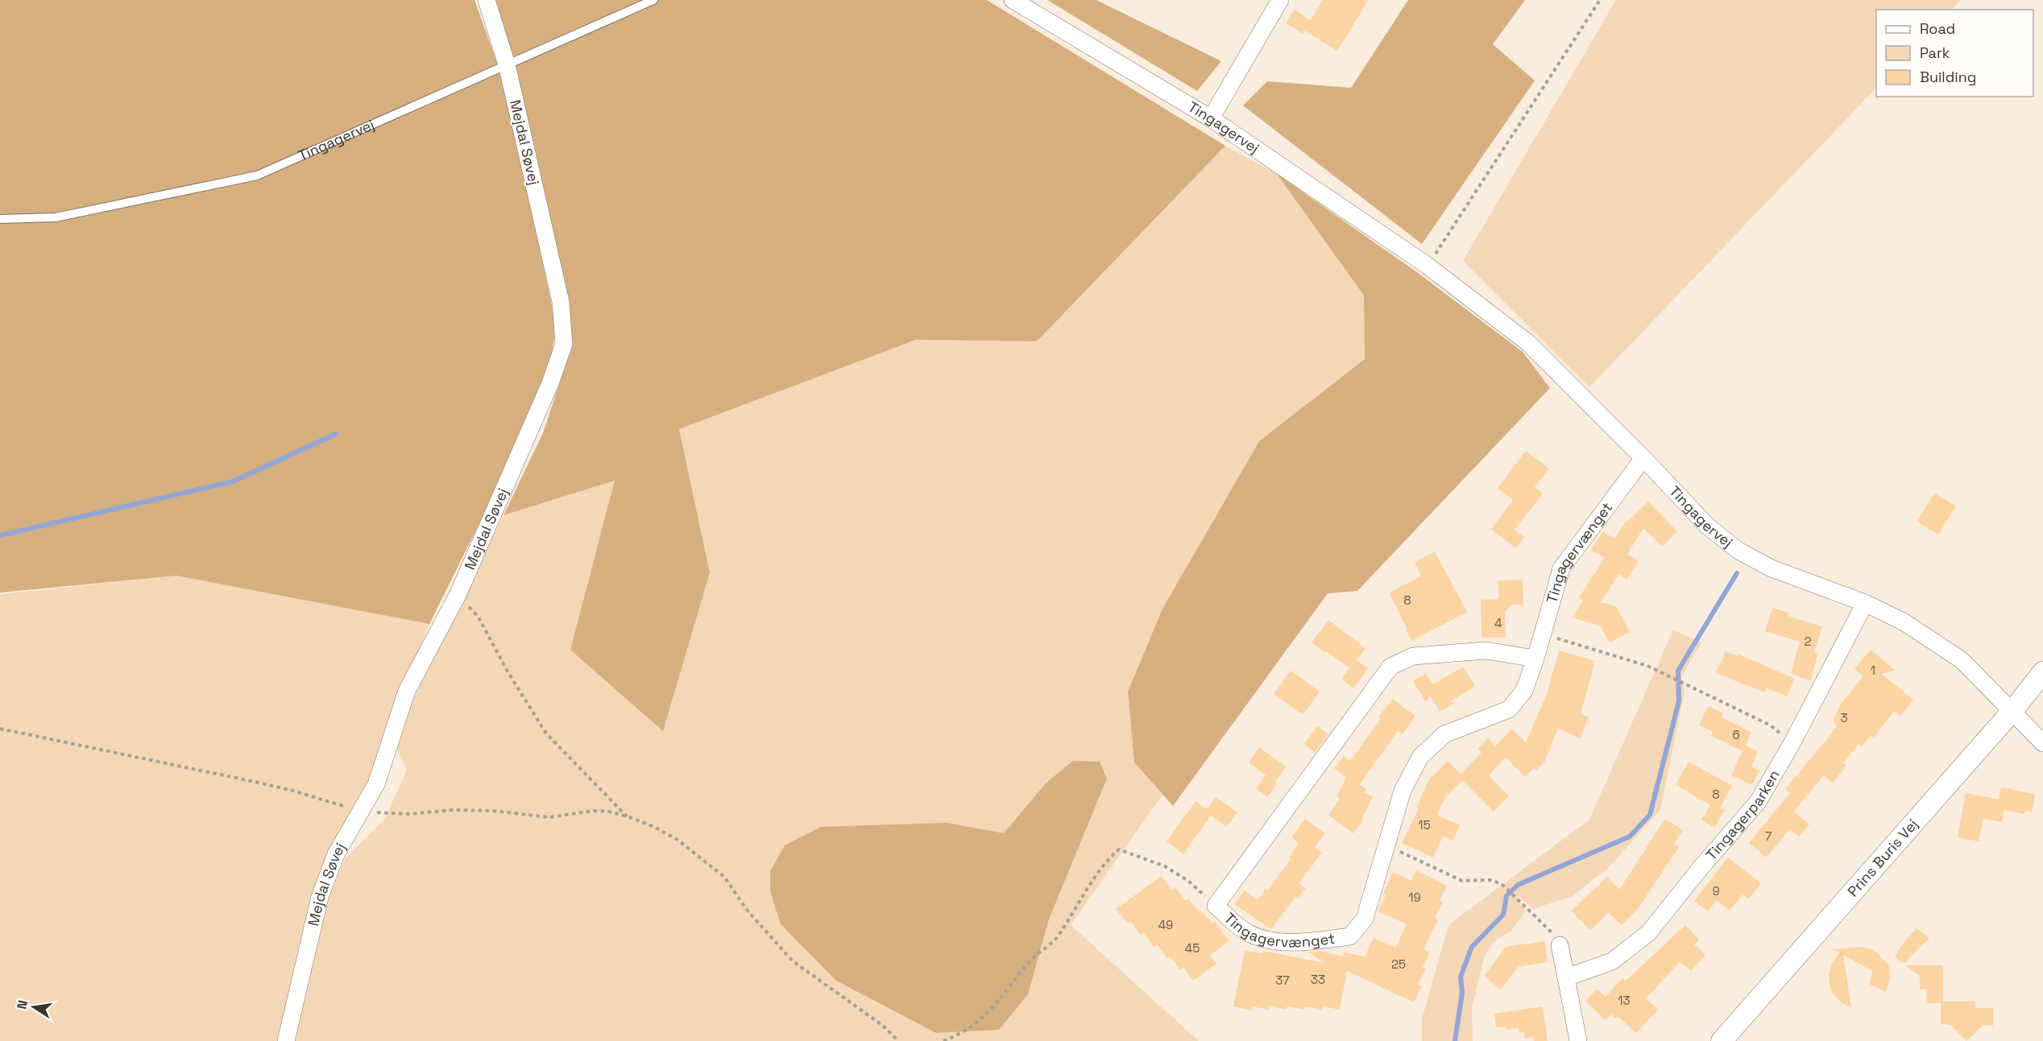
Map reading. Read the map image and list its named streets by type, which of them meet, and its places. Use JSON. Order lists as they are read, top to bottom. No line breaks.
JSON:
{"streets":{"street":["Tingagervej","Mejdal Søvej","Tingagervænget","Tingagerparken","Prins Buris Vej"]},"crossings":[["Tingagervej","Mejdal Søvej"],["Tingagervej","Tingagervænget"],["Tingagervej","Tingagerparken"],["Tingagervej","Prins Buris Vej"]],"house_numbers":["8","4","2","1","3","6","8","15","7","9","19","49","45","25","33","37","13"],"legend":["Road","Park","Building"],"north":"left"}
